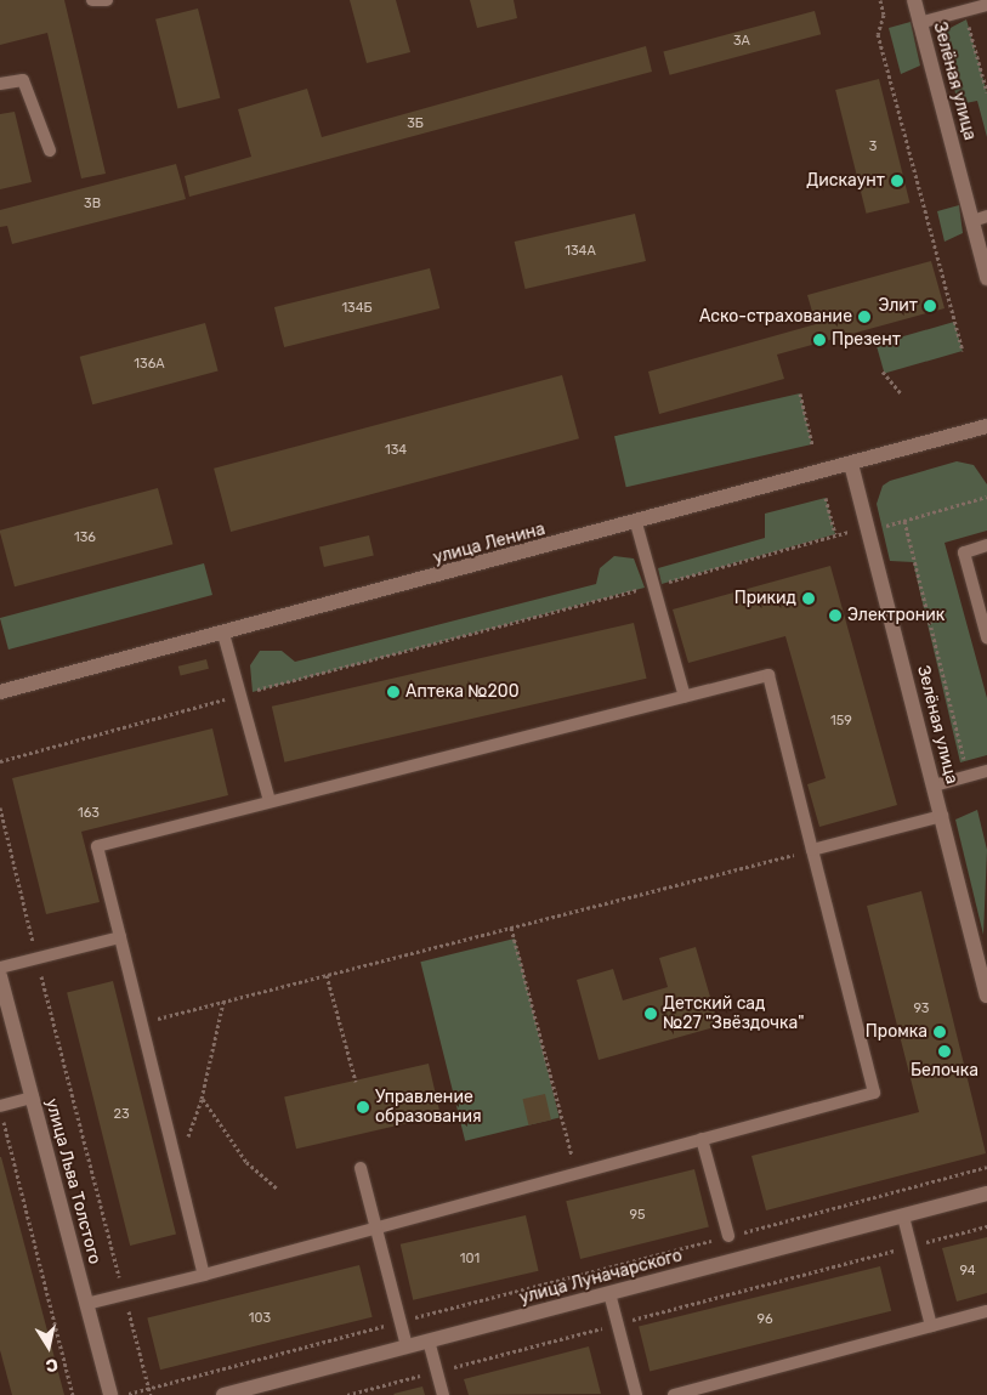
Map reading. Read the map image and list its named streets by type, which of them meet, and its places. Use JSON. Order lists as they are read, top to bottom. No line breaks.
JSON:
{"streets":{"street":["Зелёная улица","улица Ленина","улица Льва Толстого","улица Луначарского"]},"crossings":[["Зелёная улица","улица Ленина"]],"places":["Дискаунт","Элит","Аско-страхование","Презент","Прикид","Электроник","Аптека №200","Детский сад №27 \"Звёздочка\"","Промка","Белочка","Управление образования"],"house_numbers":["3А","3Б","3","3В","134А","134Б","136А","134","136","159","163","93","23","95","101","94","103","96"],"north":"bottom"}
